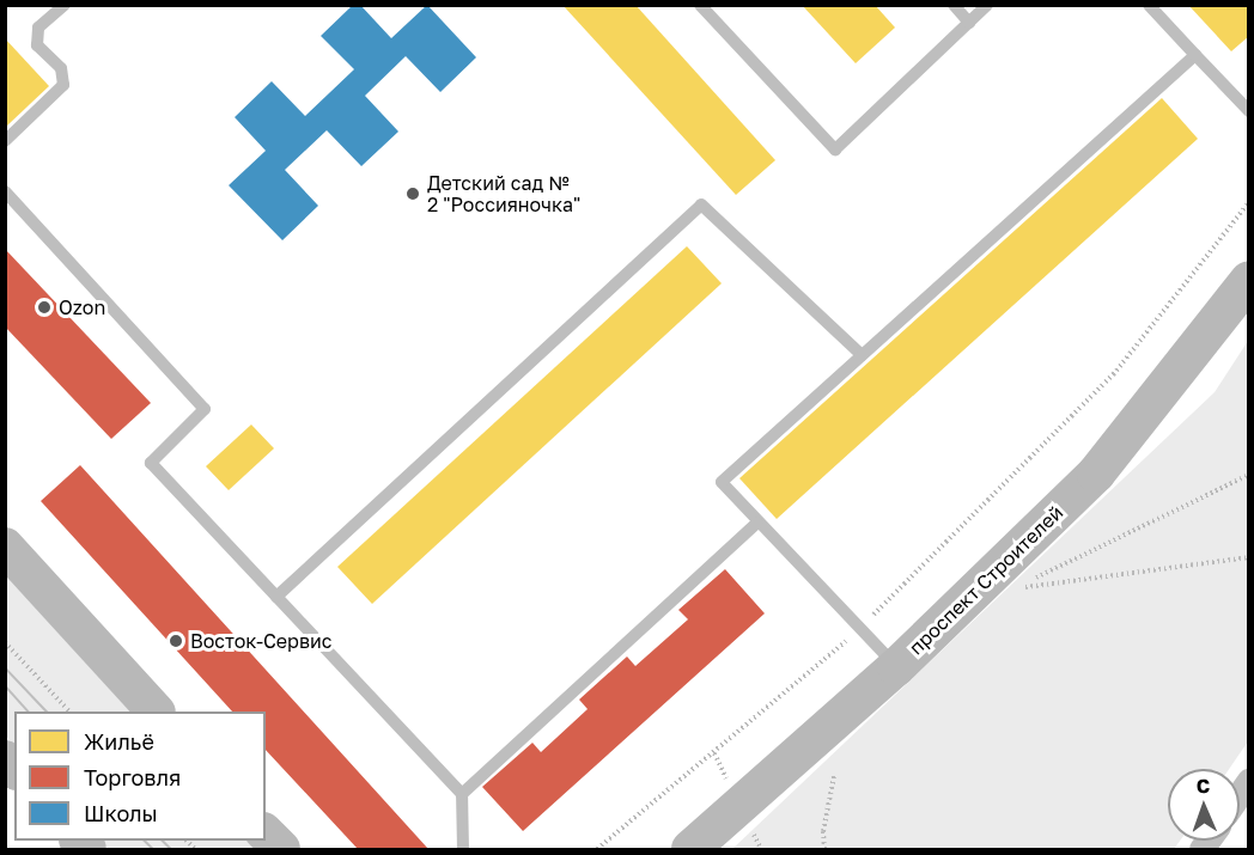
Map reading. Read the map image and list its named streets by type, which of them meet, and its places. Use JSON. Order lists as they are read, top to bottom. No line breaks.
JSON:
{"streets":{"main road":["проспект Строителей"]},"places":["Детский сад № 2 \"Россияночка\"","Ozon","Восток-Сервис"],"legend":["Жильё","Торговля","Школы"],"north":"top"}
